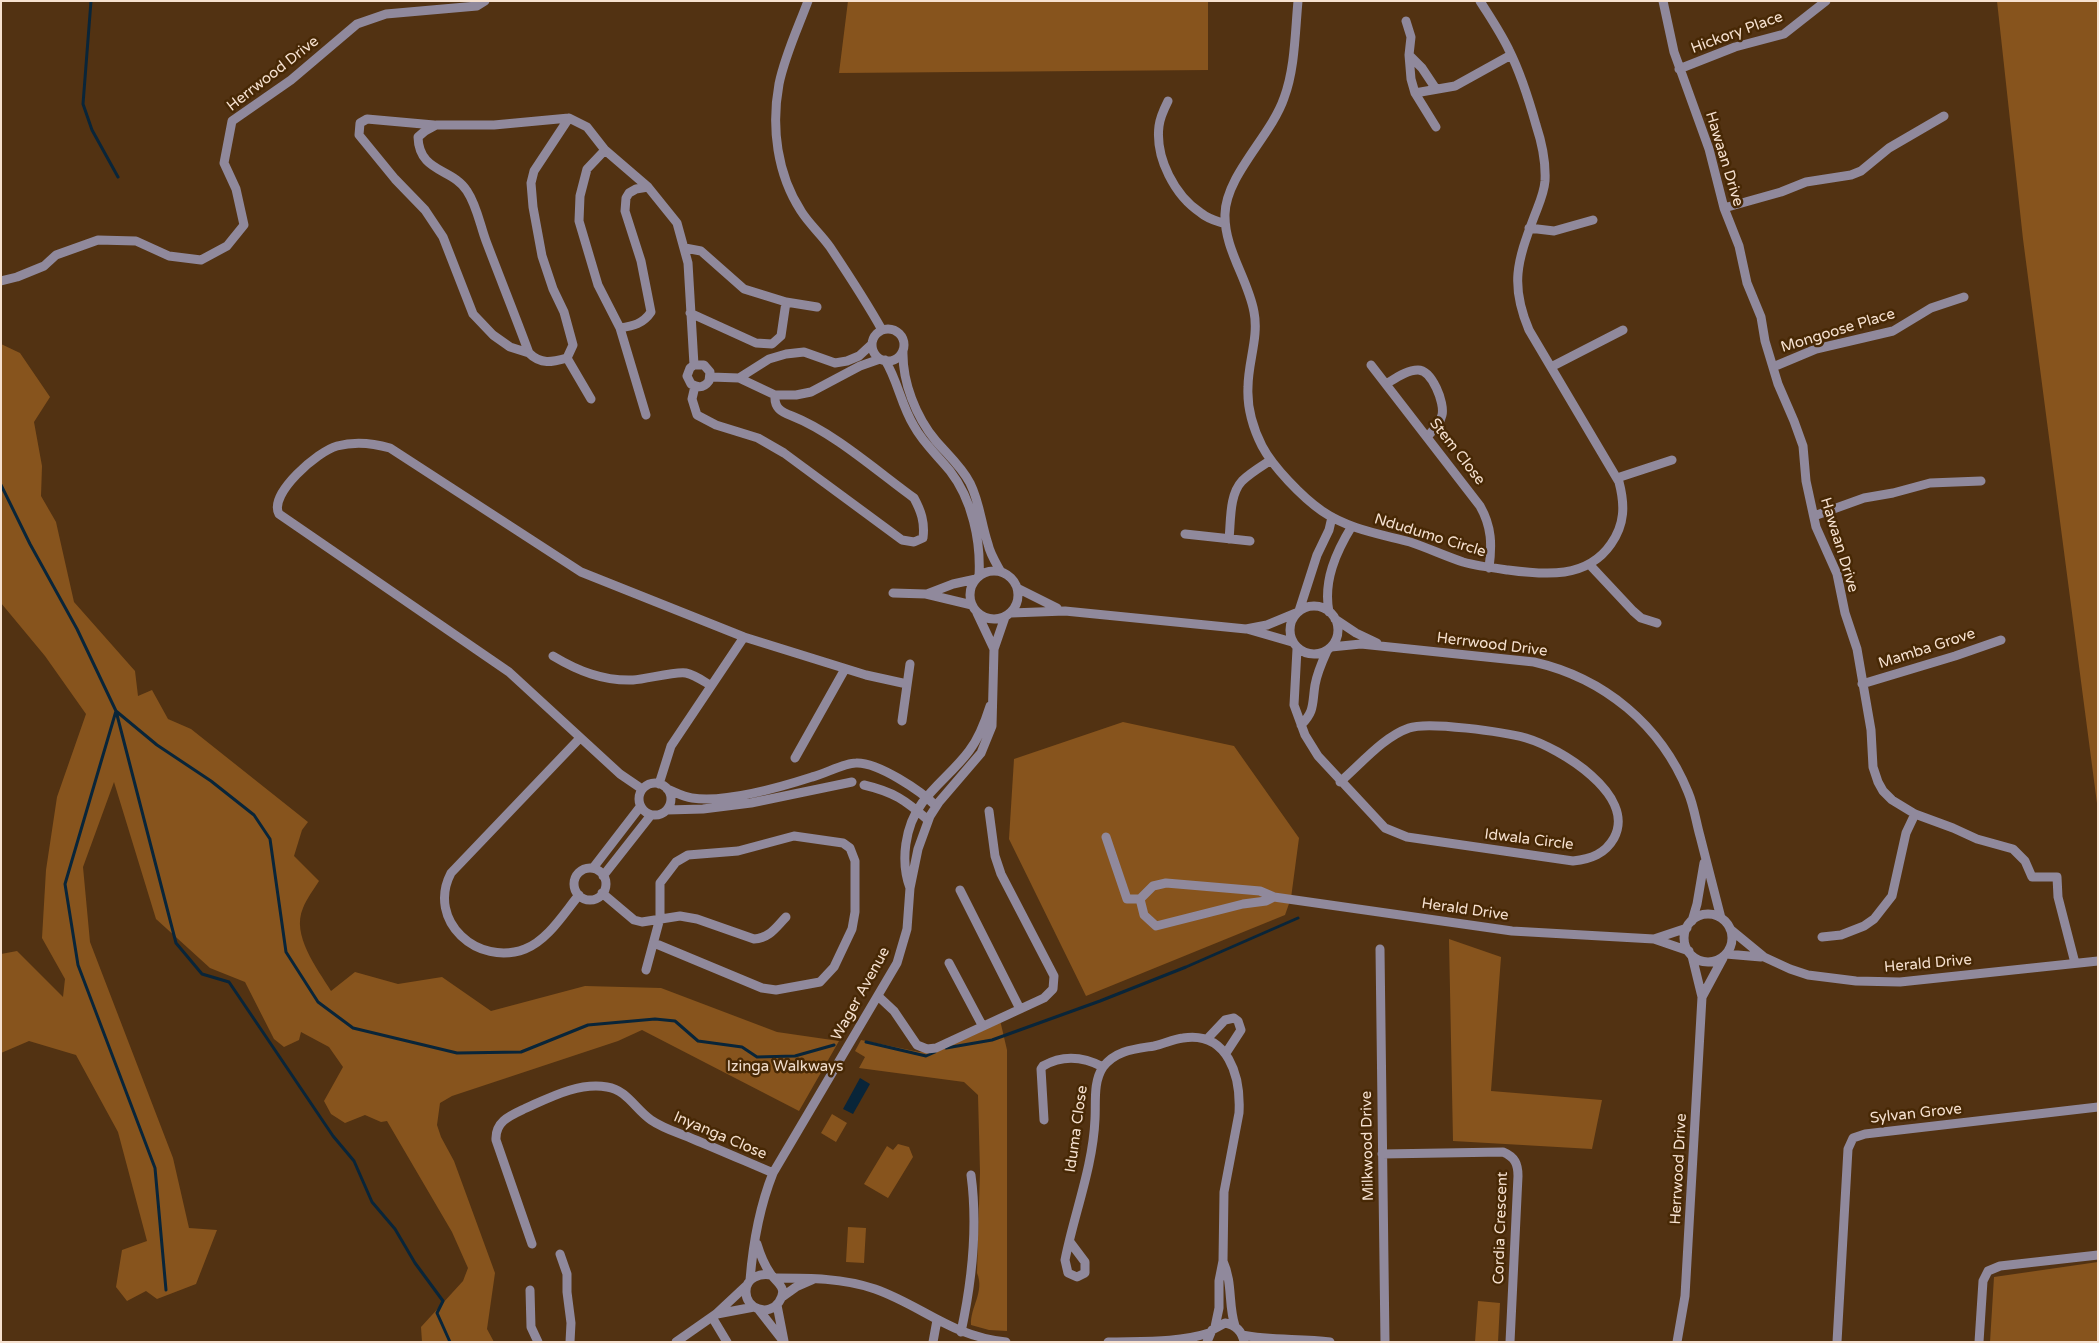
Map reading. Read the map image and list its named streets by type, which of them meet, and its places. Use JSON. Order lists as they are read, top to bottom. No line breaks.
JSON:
{"streets":{"street":["Hickory Place","Herrwood Drive","Hawaan Drive","Mongoose Place","Stem Close","Ndudumo Circle","Mamba Grove","Idwala Circle","Herald Drive","Wager Avenue","Sylvan Grove","Iduma Close","Inyanga Close","Milkwood Drive","Cordia Crescent"]},"crossings":[["Hickory Place","Hawaan Drive"],["Herrwood Drive","Idwala Circle"],["Herrwood Drive","Herald Drive"],["Hawaan Drive","Mongoose Place"],["Hawaan Drive","Mamba Grove"],["Hawaan Drive","Herald Drive"],["Stem Close","Ndudumo Circle"],["Wager Avenue","Inyanga Close"],["Milkwood Drive","Cordia Crescent"]],"parks":["Izinga Walkways"]}
